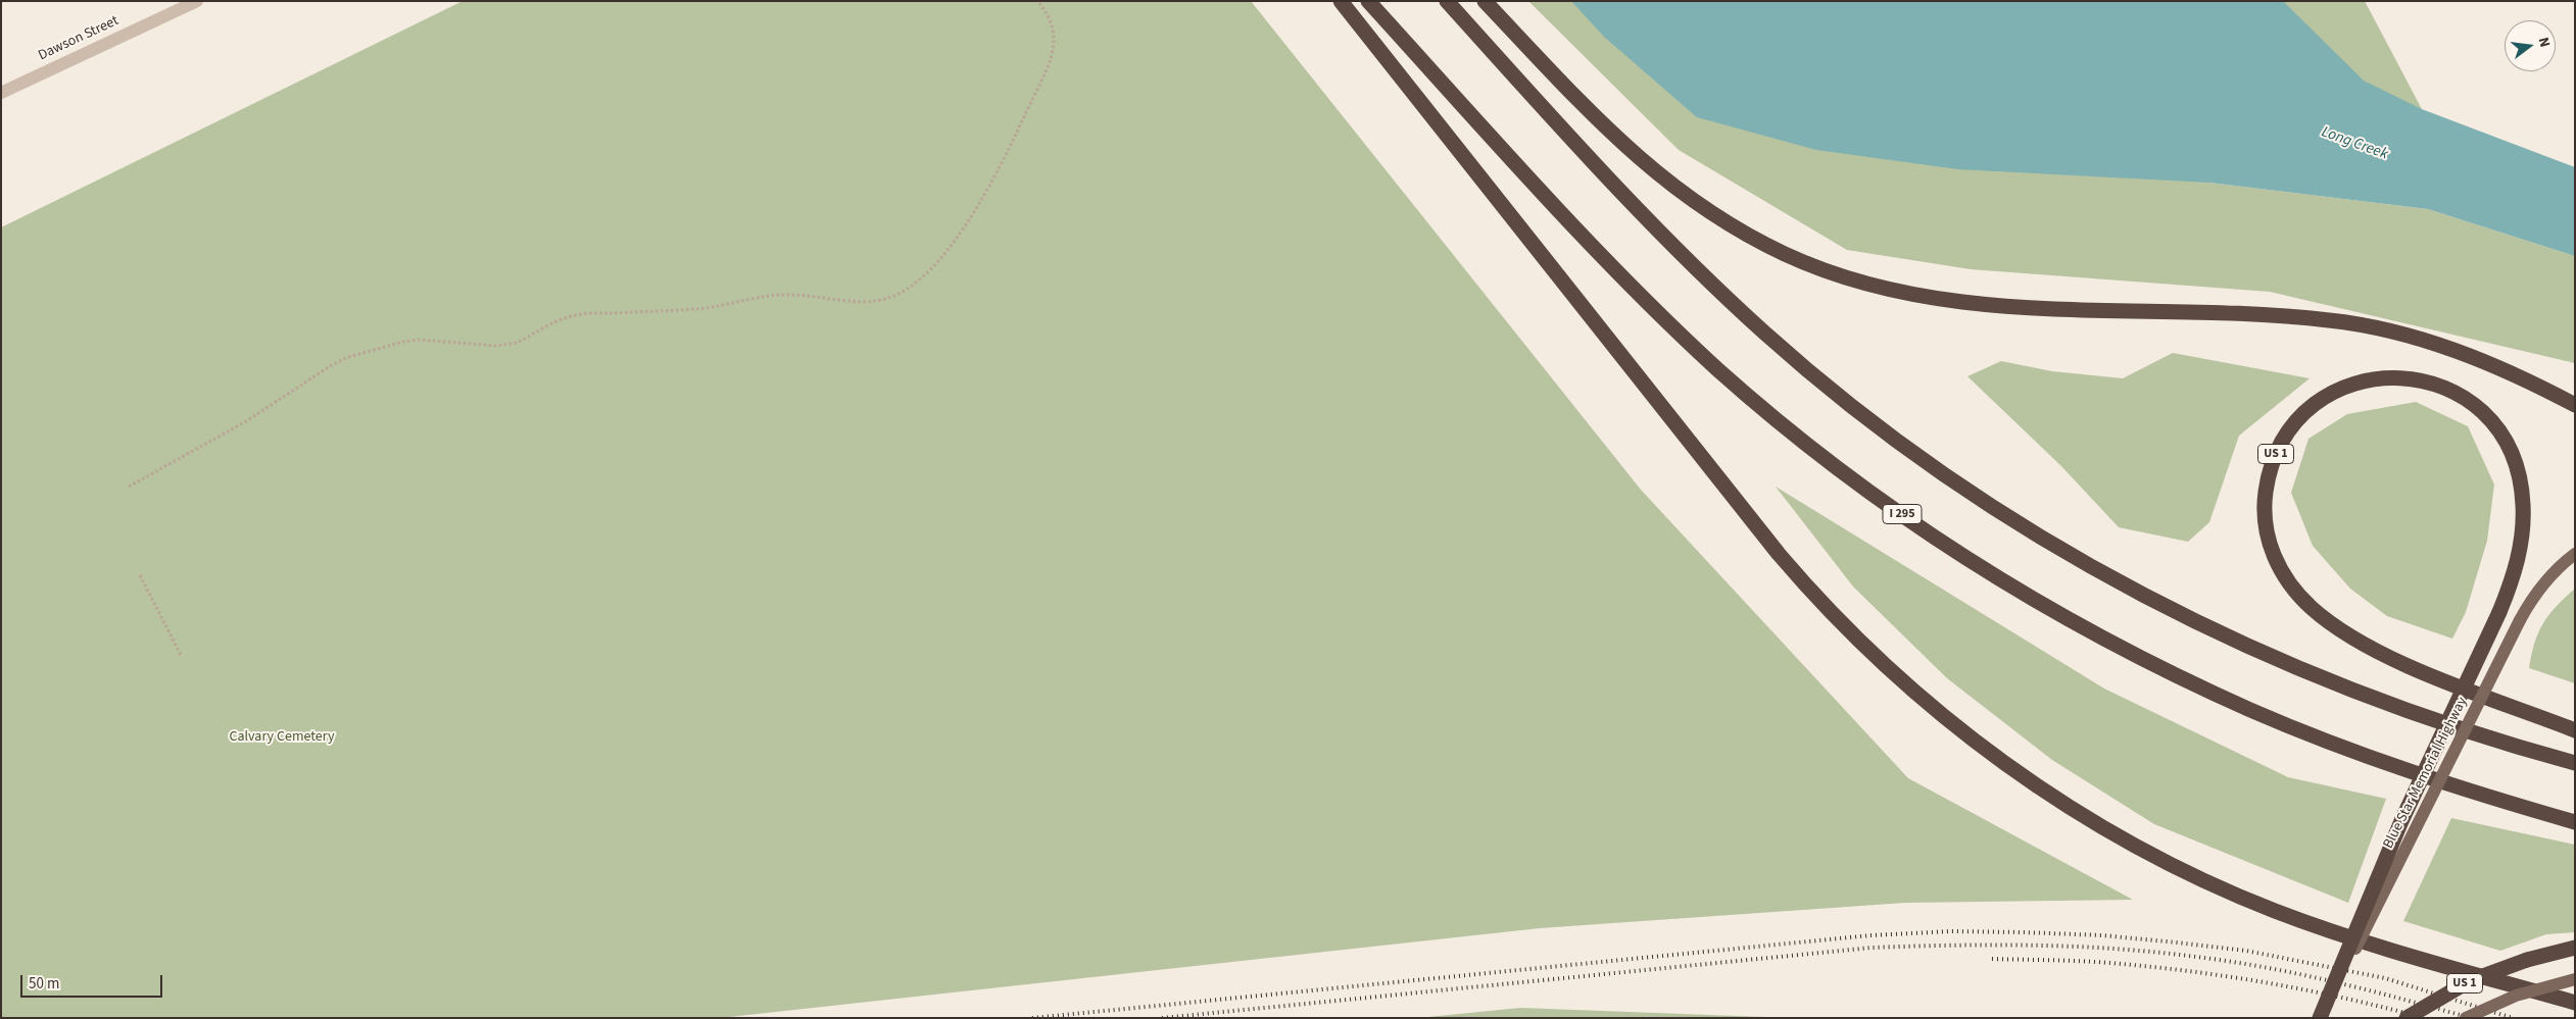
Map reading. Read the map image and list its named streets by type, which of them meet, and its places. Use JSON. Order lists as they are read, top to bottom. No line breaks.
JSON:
{"streets":{"highway":["US 1","I 295"],"main road":["Blue Star Memorial Highway"],"street":["Dawson Street"]},"crossings":[["US 1","Blue Star Memorial Highway"]],"water":["Long Creek"],"parks":["Calvary Cemetery"],"scale_bar":"50 m","north":"right"}
